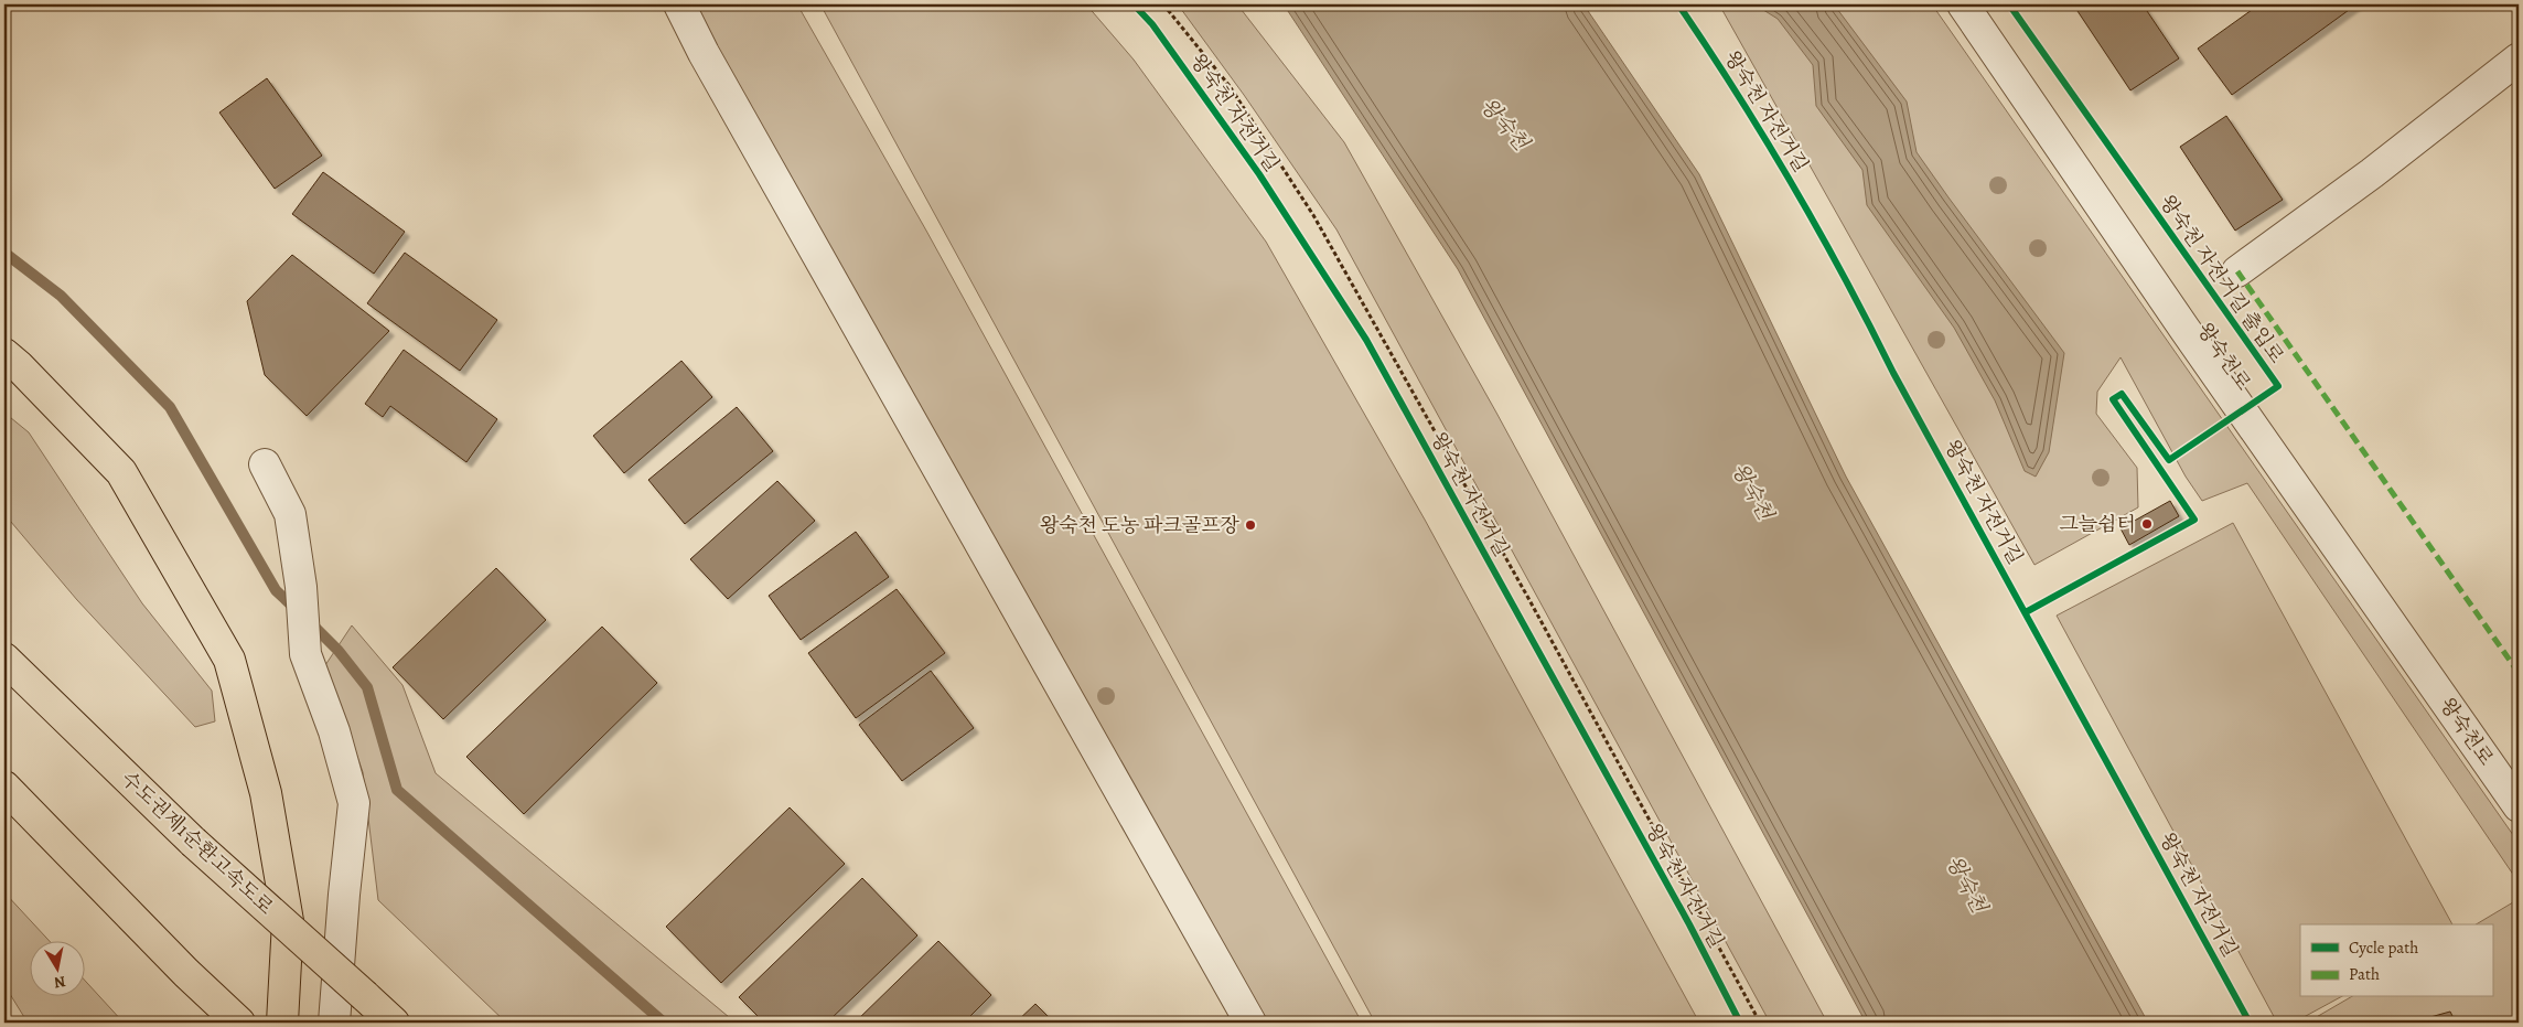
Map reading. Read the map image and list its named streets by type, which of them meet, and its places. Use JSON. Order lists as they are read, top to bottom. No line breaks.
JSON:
{"streets":{"highway":["수도권제1순환고속도로"],"street":["왕숙천로"],"cycle path":["왕숙천 자전거길","왕숙천 자전거길 출입로"]},"water":["왕숙천"],"places":["그늘쉼터","왕숙천 도농 파크골프장"],"legend":["Cycle path","Path"],"north":"bottom"}
